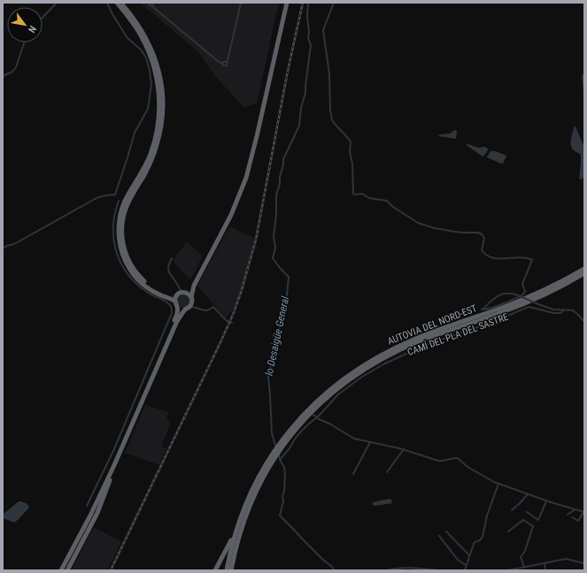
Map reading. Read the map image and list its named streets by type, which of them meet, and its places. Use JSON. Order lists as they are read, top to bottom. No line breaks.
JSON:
{"streets":{"highway":["AUTOVIA DEL NORD-EST"],"street":["CAMÍ DEL PLA DEL SASTRE"]},"water":["lo Desaigüe General"],"north":"bottom right"}
